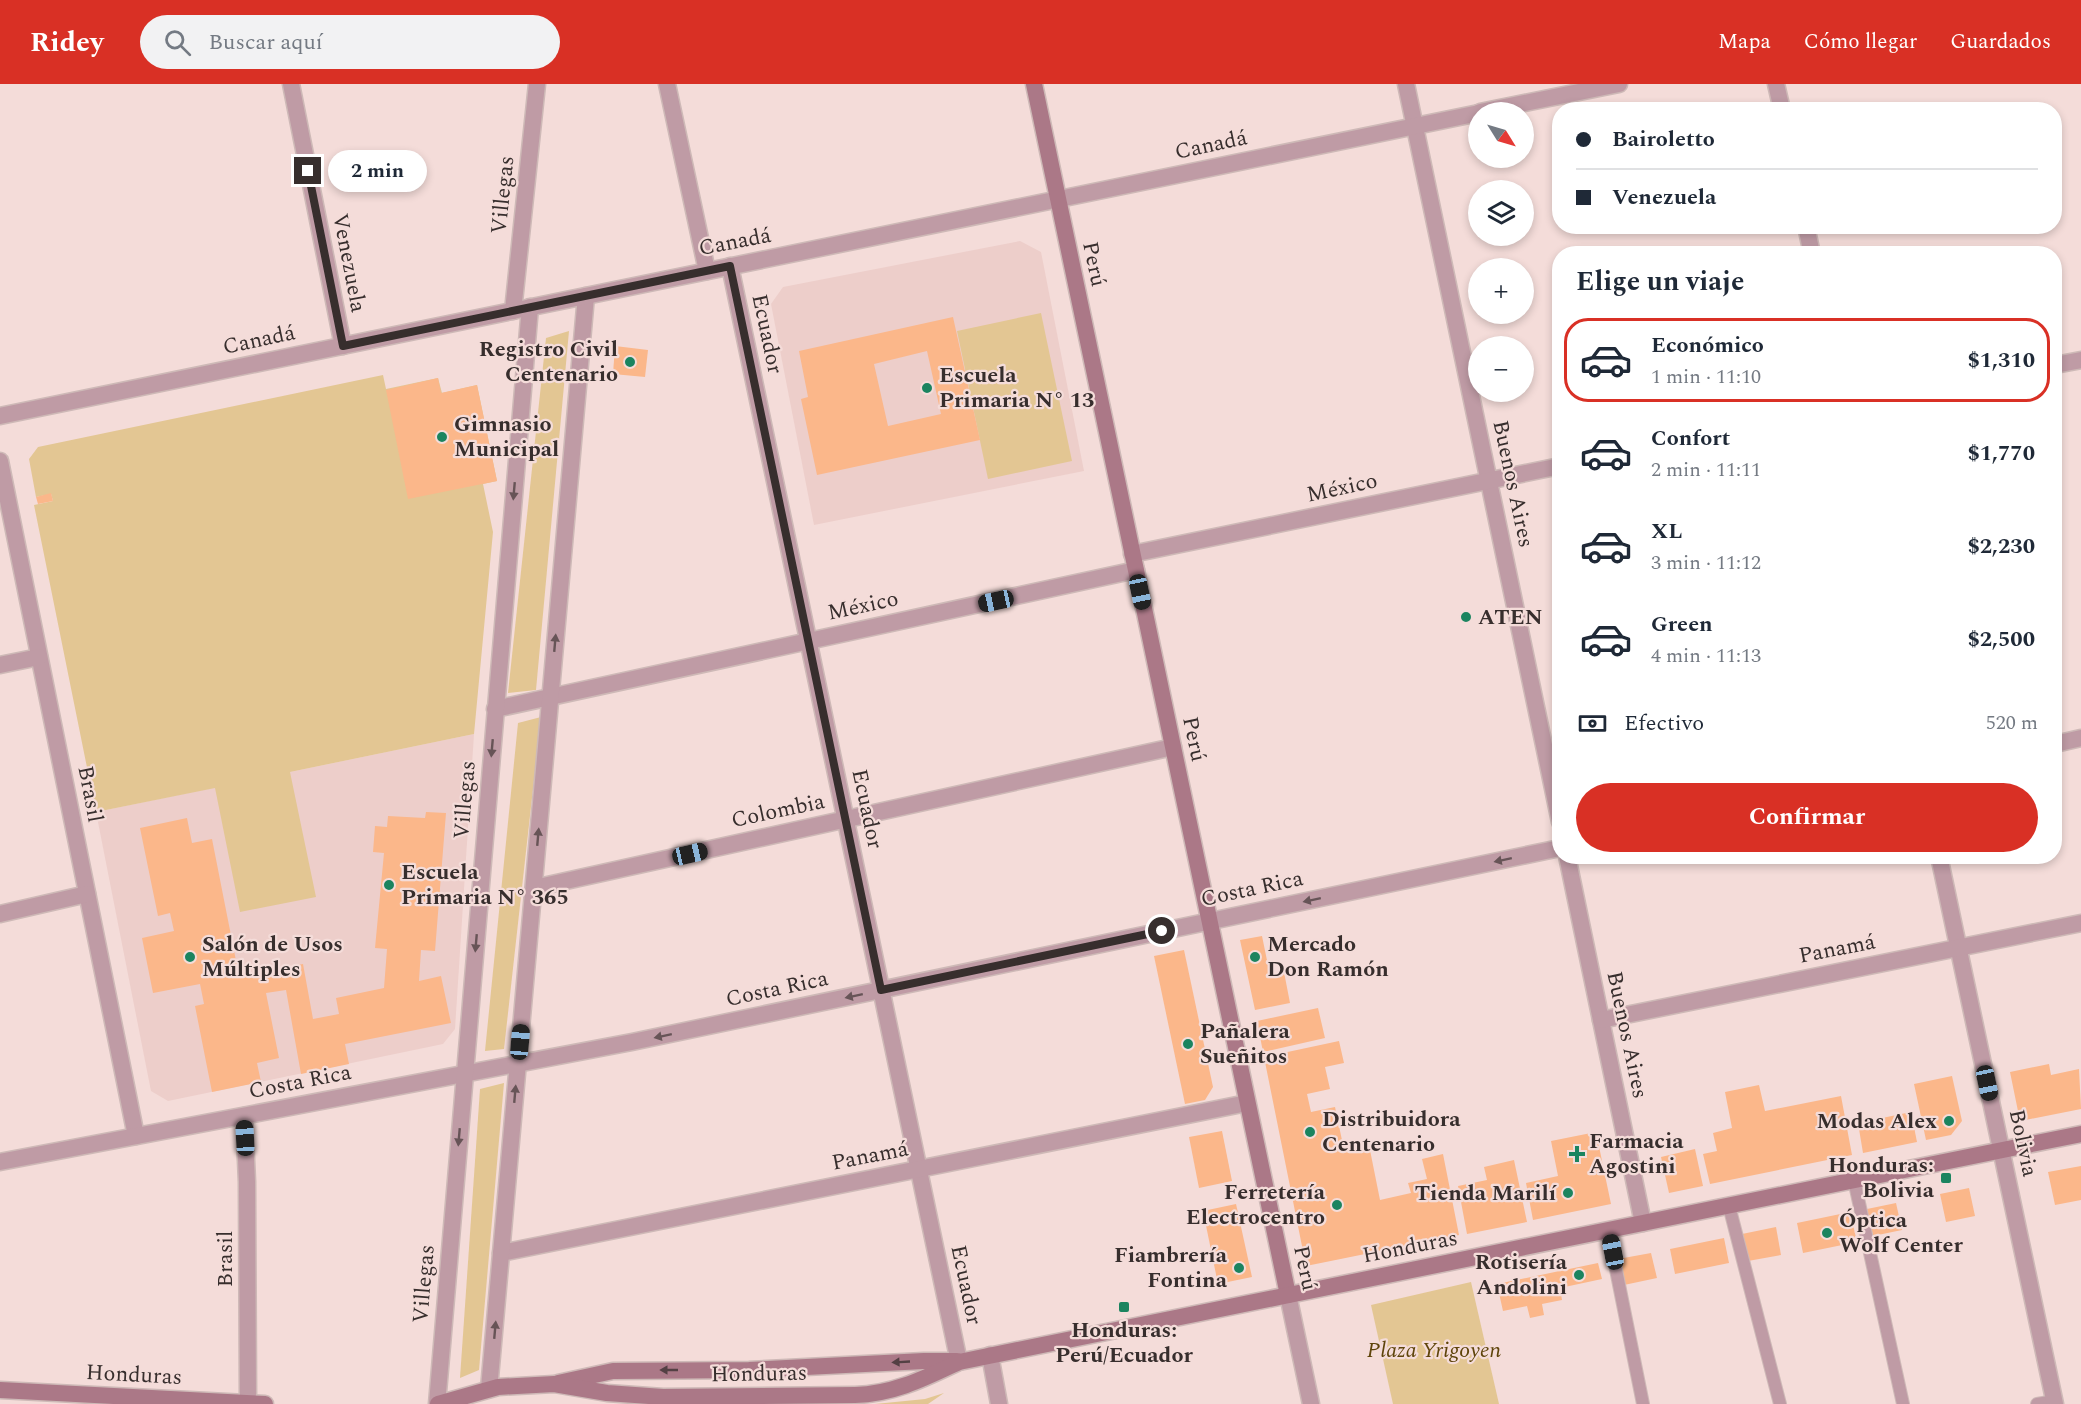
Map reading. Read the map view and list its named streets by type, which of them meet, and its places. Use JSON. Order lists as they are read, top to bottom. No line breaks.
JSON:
{"streets":{"main road":["Perú","Honduras"],"street":["Canadá","Villegas","Venezuela","Ecuador","Buenos Aires","México","Brasil","Colombia","Costa Rica","Panamá","Bolivia"]},"crossings":[["Canadá","Villegas"],["Canadá","Venezuela"],["Canadá","Perú"],["Canadá","Ecuador"],["Canadá","Buenos Aires"],["Villegas","México"],["Villegas","Costa Rica"],["Villegas","Honduras"],["Perú","México"],["Perú","Colombia"],["Perú","Costa Rica"],["Perú","Panamá"],["Perú","Honduras"],["Ecuador","México"],["Ecuador","Colombia"],["Ecuador","Costa Rica"],["Ecuador","Panamá"],["Ecuador","Honduras"],["Buenos Aires","México"],["Buenos Aires","Panamá"],["Buenos Aires","Honduras"],["Brasil","Costa Rica"],["Brasil","Honduras"],["Panamá","Bolivia"],["Bolivia","Honduras"]],"one_way":["Costa Rica"],"parks":["Plaza Yrigoyen"],"places":{"other":["Registro Civil Centenario","Escuela Primaria N° 13","Gimnasio Municipal","ATEN","Escuela Primaria N° 365","Salón de Usos Múltiples","Mercado Don Ramón","Pañalera Sueñitos","Modas Alex","Distribuidora Centenario","Tienda Marilí","Ferretería Electrocentro","Óptica Wolf Center","Fiambrería Fontina","Rotisería Andolini"],"health":["Farmacia Agostini"],"transit":["Honduras: Bolivia","Honduras: Perú/Ecuador"]},"north":"bottom right","page":{"header":"Ridey","search":"Buscar aquí","nav":["Mapa","Cómo llegar","Guardados"],"map_buttons":["+","−"],"banner":["Bairoletto","Venezuela"],"bubble":"2 min","heading":"Elige un viaje","list":[{"name":"Económico","note":"1 min · 11:10","value":"$1,310"},{"name":"Confort","note":"2 min · 11:11","value":"$1,770"},{"name":"XL","note":"3 min · 11:12","value":"$2,230"},{"name":"Green","note":"4 min · 11:13","value":"$2,500"}],"pay":["Efectivo","520 m"],"buttons":"Confirmar"}}
